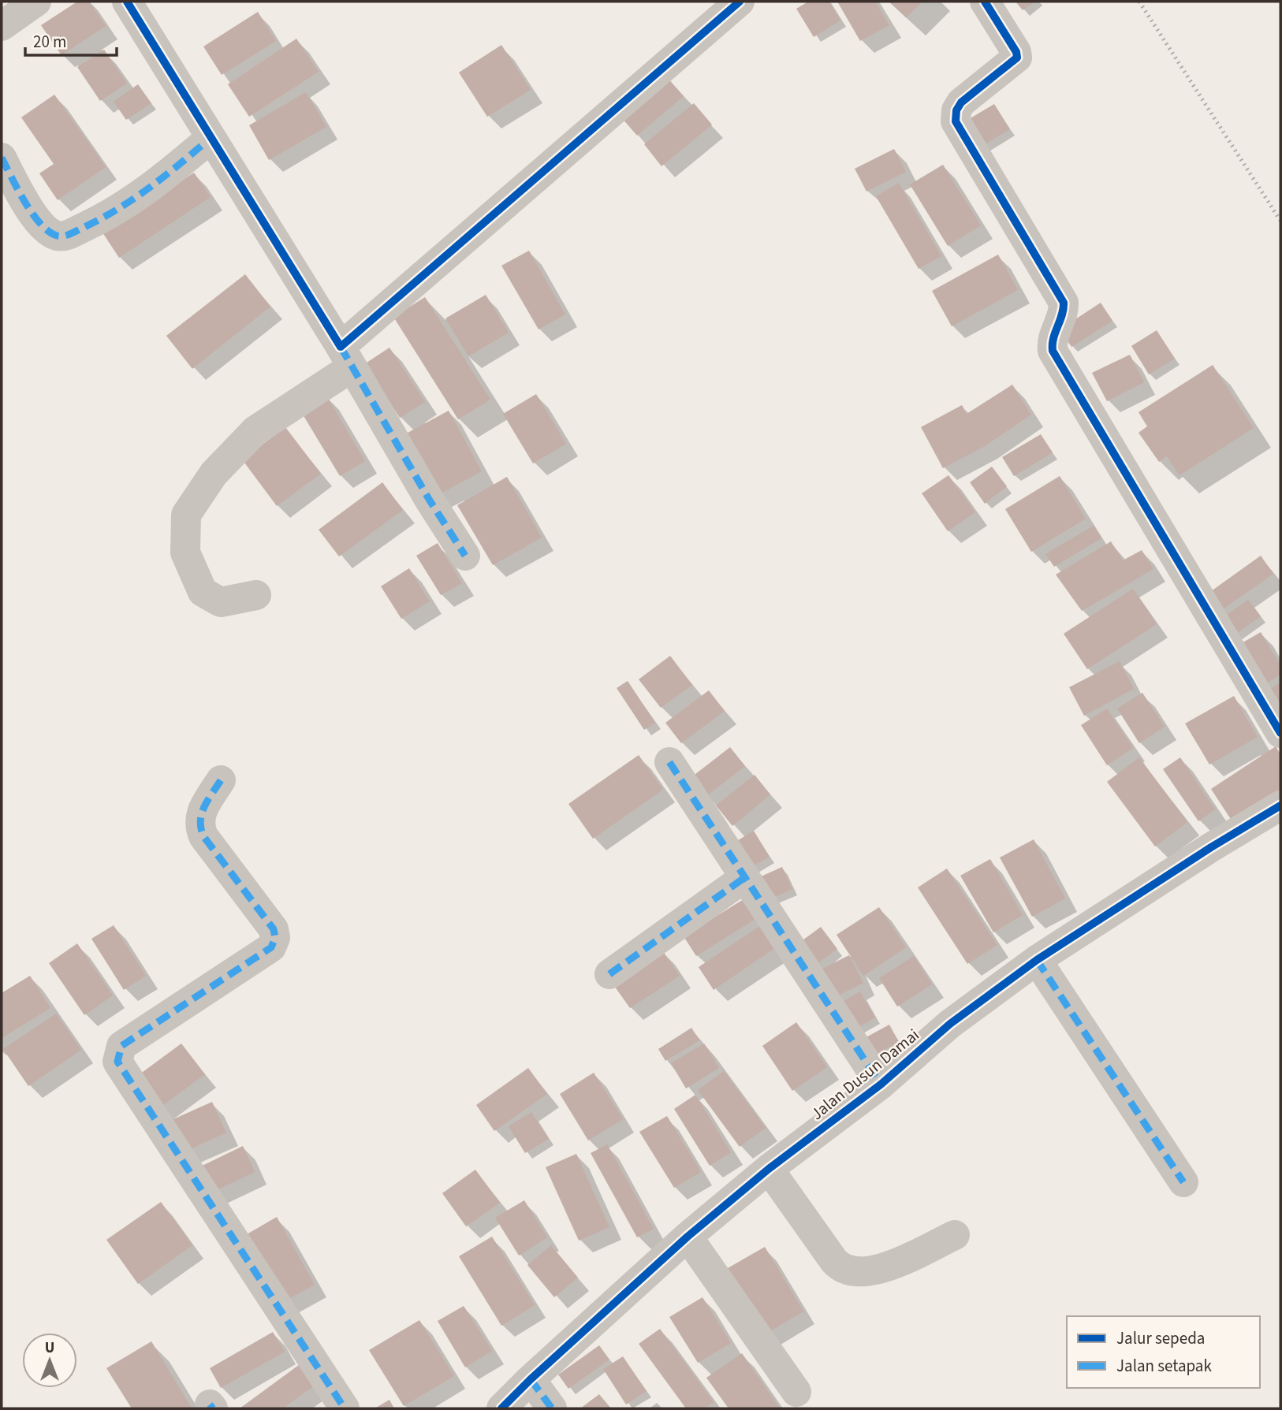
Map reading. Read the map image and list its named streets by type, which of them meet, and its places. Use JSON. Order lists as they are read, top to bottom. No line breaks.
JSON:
{"streets":{"street":["Jalan Dusun Damai"]},"legend":["Jalur sepeda","Jalan setapak"],"scale_bar":"20 m","north":"top"}
